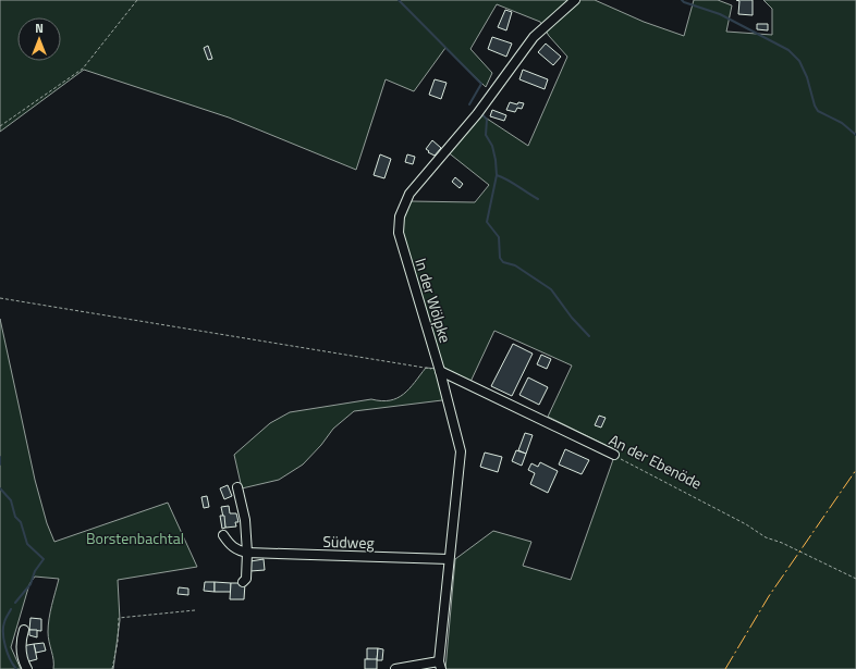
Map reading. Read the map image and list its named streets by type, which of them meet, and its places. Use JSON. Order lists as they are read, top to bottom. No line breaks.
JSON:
{"streets":{"street":["In der Wölpke","An der Ebenöde","Südweg"]},"crossings":[["In der Wölpke","An der Ebenöde"],["In der Wölpke","Südweg"]],"parks":["Borstenbachtal"],"north":"top"}
